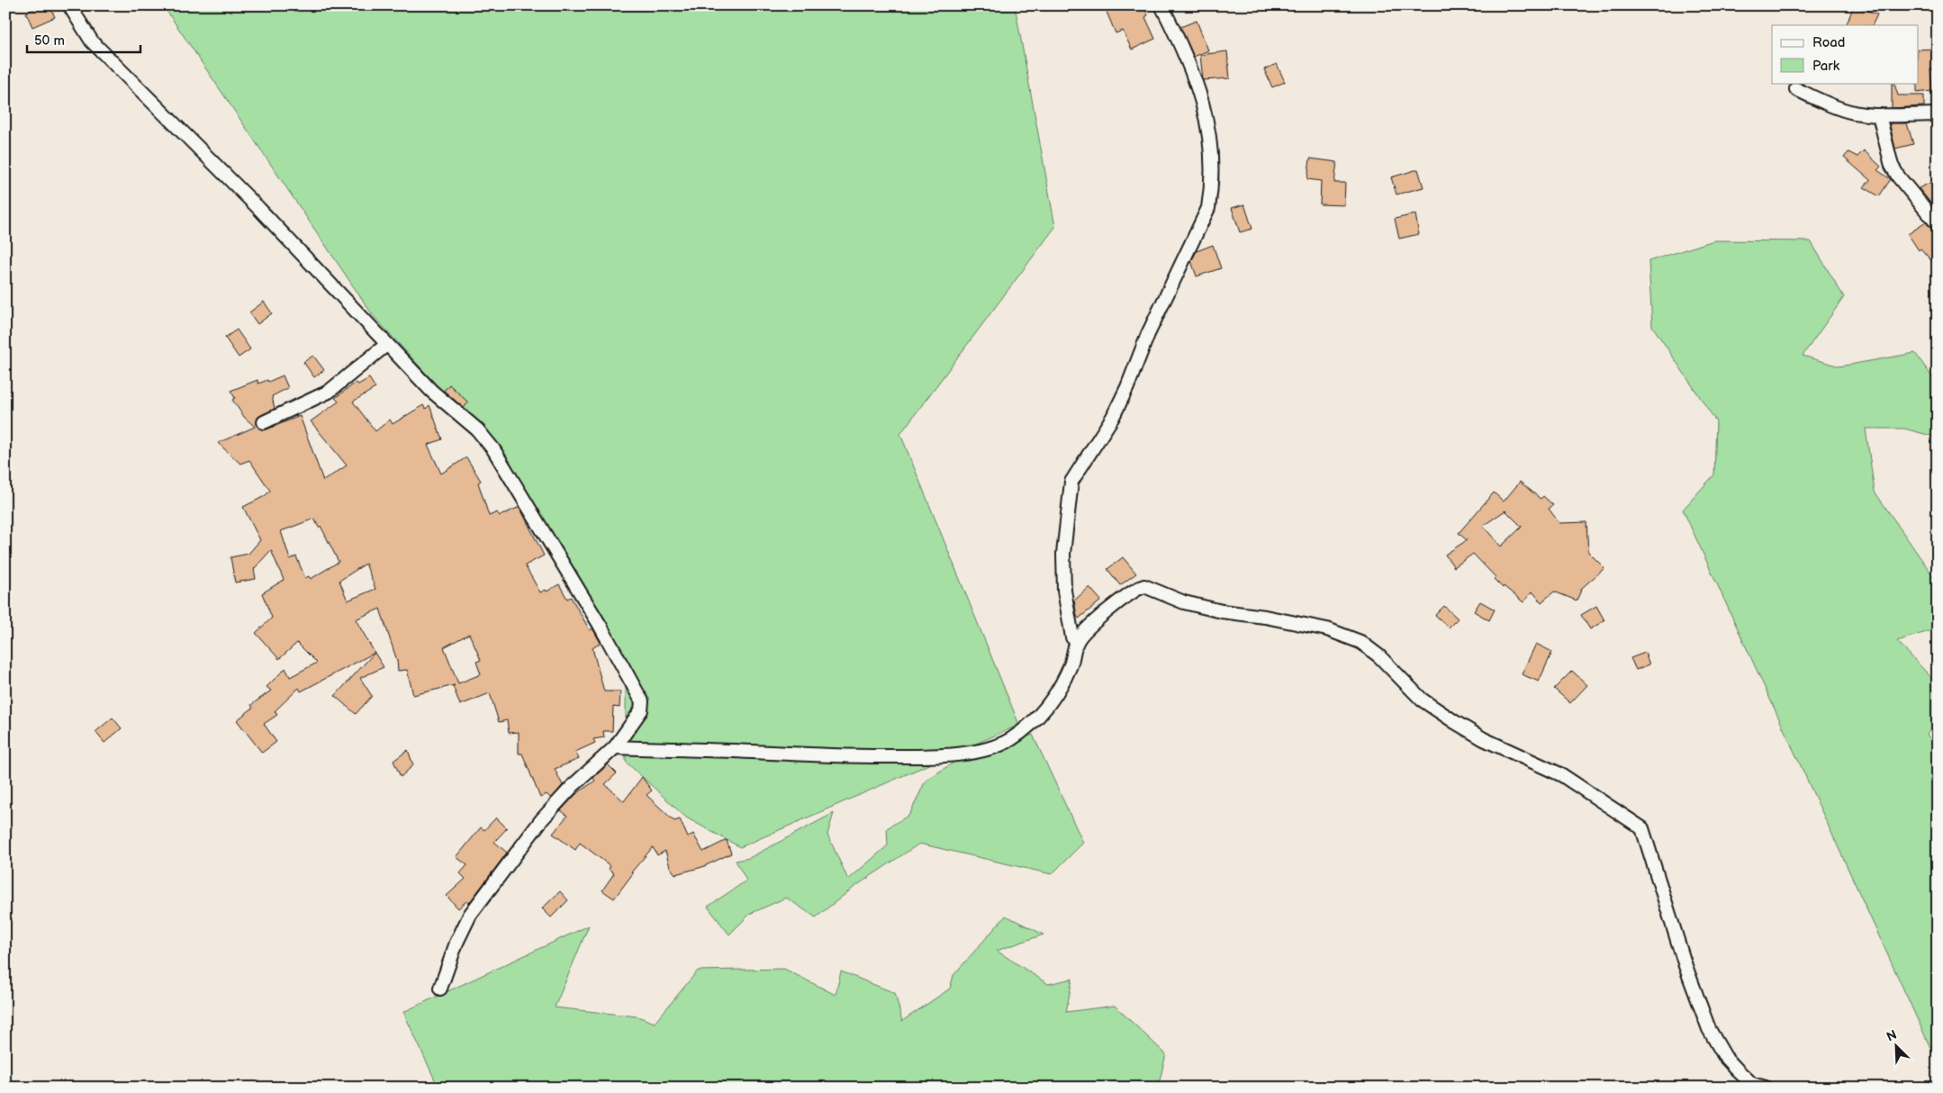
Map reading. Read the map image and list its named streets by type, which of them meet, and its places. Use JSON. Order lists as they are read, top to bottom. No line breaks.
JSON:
{"legend":["Road","Park"],"scale_bar":"50 m","north":"top left"}
